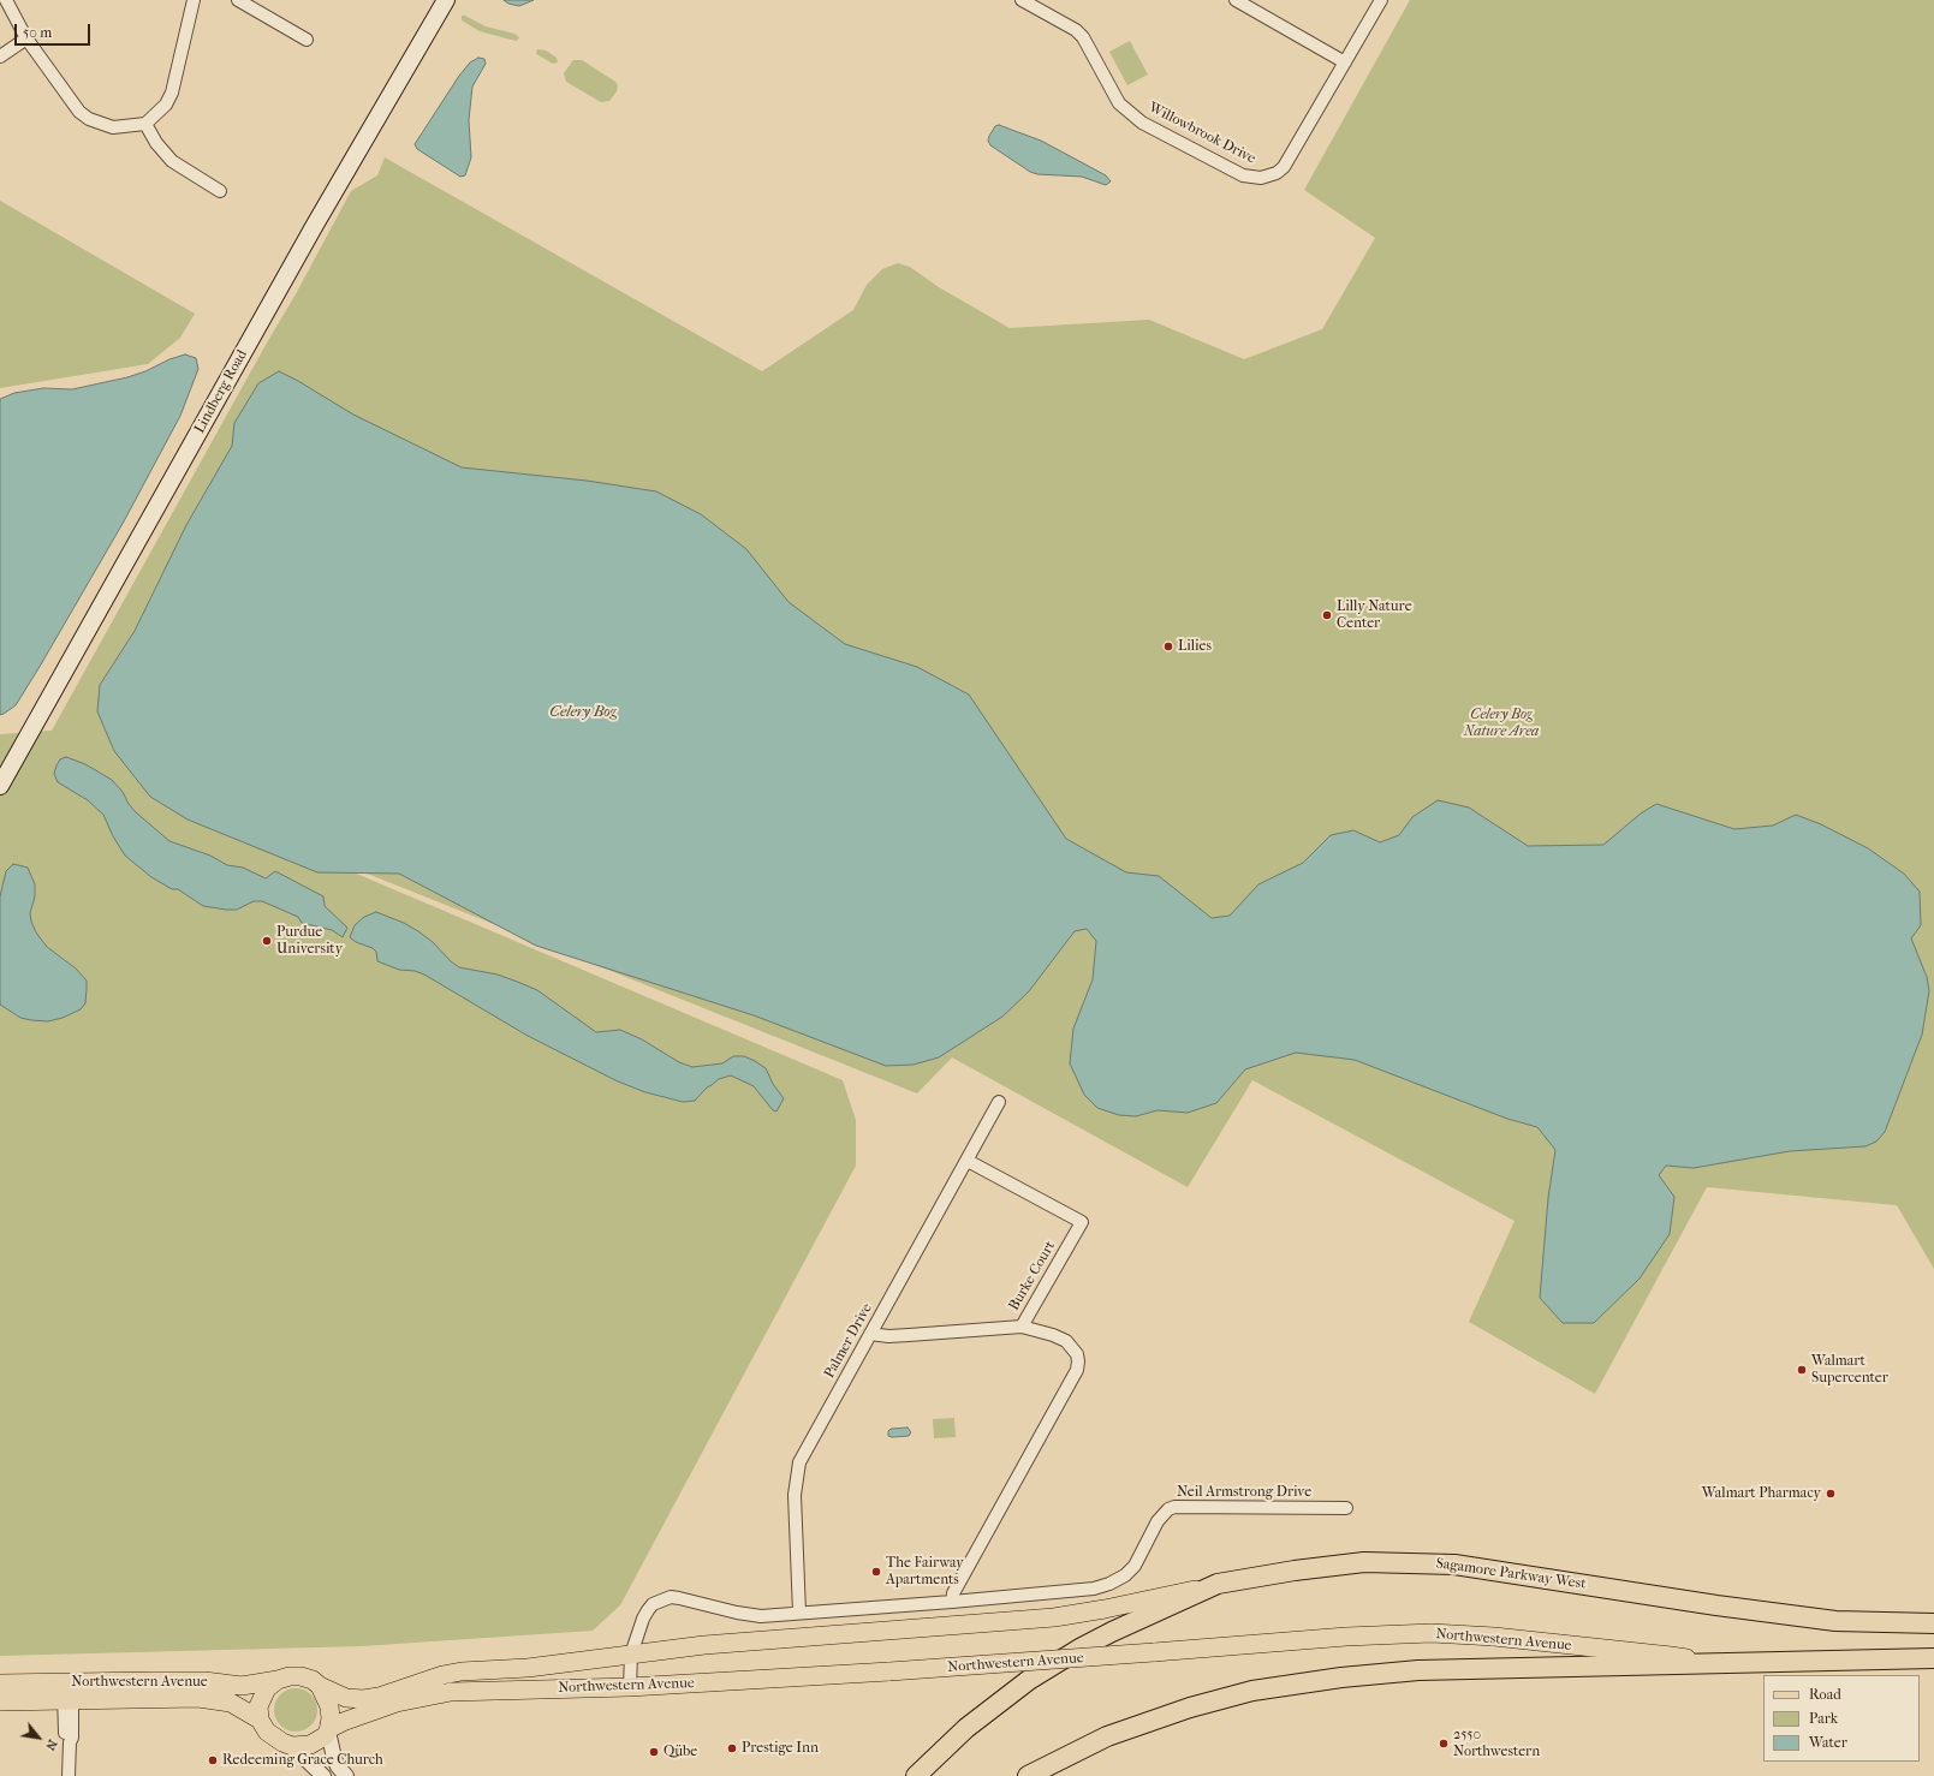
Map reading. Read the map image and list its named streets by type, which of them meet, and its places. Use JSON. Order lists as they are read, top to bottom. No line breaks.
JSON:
{"streets":{"highway":["Sagamore Parkway West"],"main road":["Lindberg Road","Northwestern Avenue"],"street":["Willowbrook Drive","Burke Court","Palmer Drive","Neil Armstrong Drive"]},"crossings":[["Burke Court","Palmer Drive"],["Palmer Drive","Neil Armstrong Drive"],["Neil Armstrong Drive","Northwestern Avenue"],["Sagamore Parkway West","Northwestern Avenue"]],"water":["Celery Bog"],"parks":["Celery Bog Nature Area"],"places":["Lilly Nature Center","Lilies","Purdue University","Walmart Supercenter","Walmart Pharmacy","The Fairway Apartments","2550 Northwestern","Prestige Inn","Qübe","Redeeming Grace Church"],"legend":["Road","Park","Water"],"scale_bar":"50 m","north":"bottom right"}
